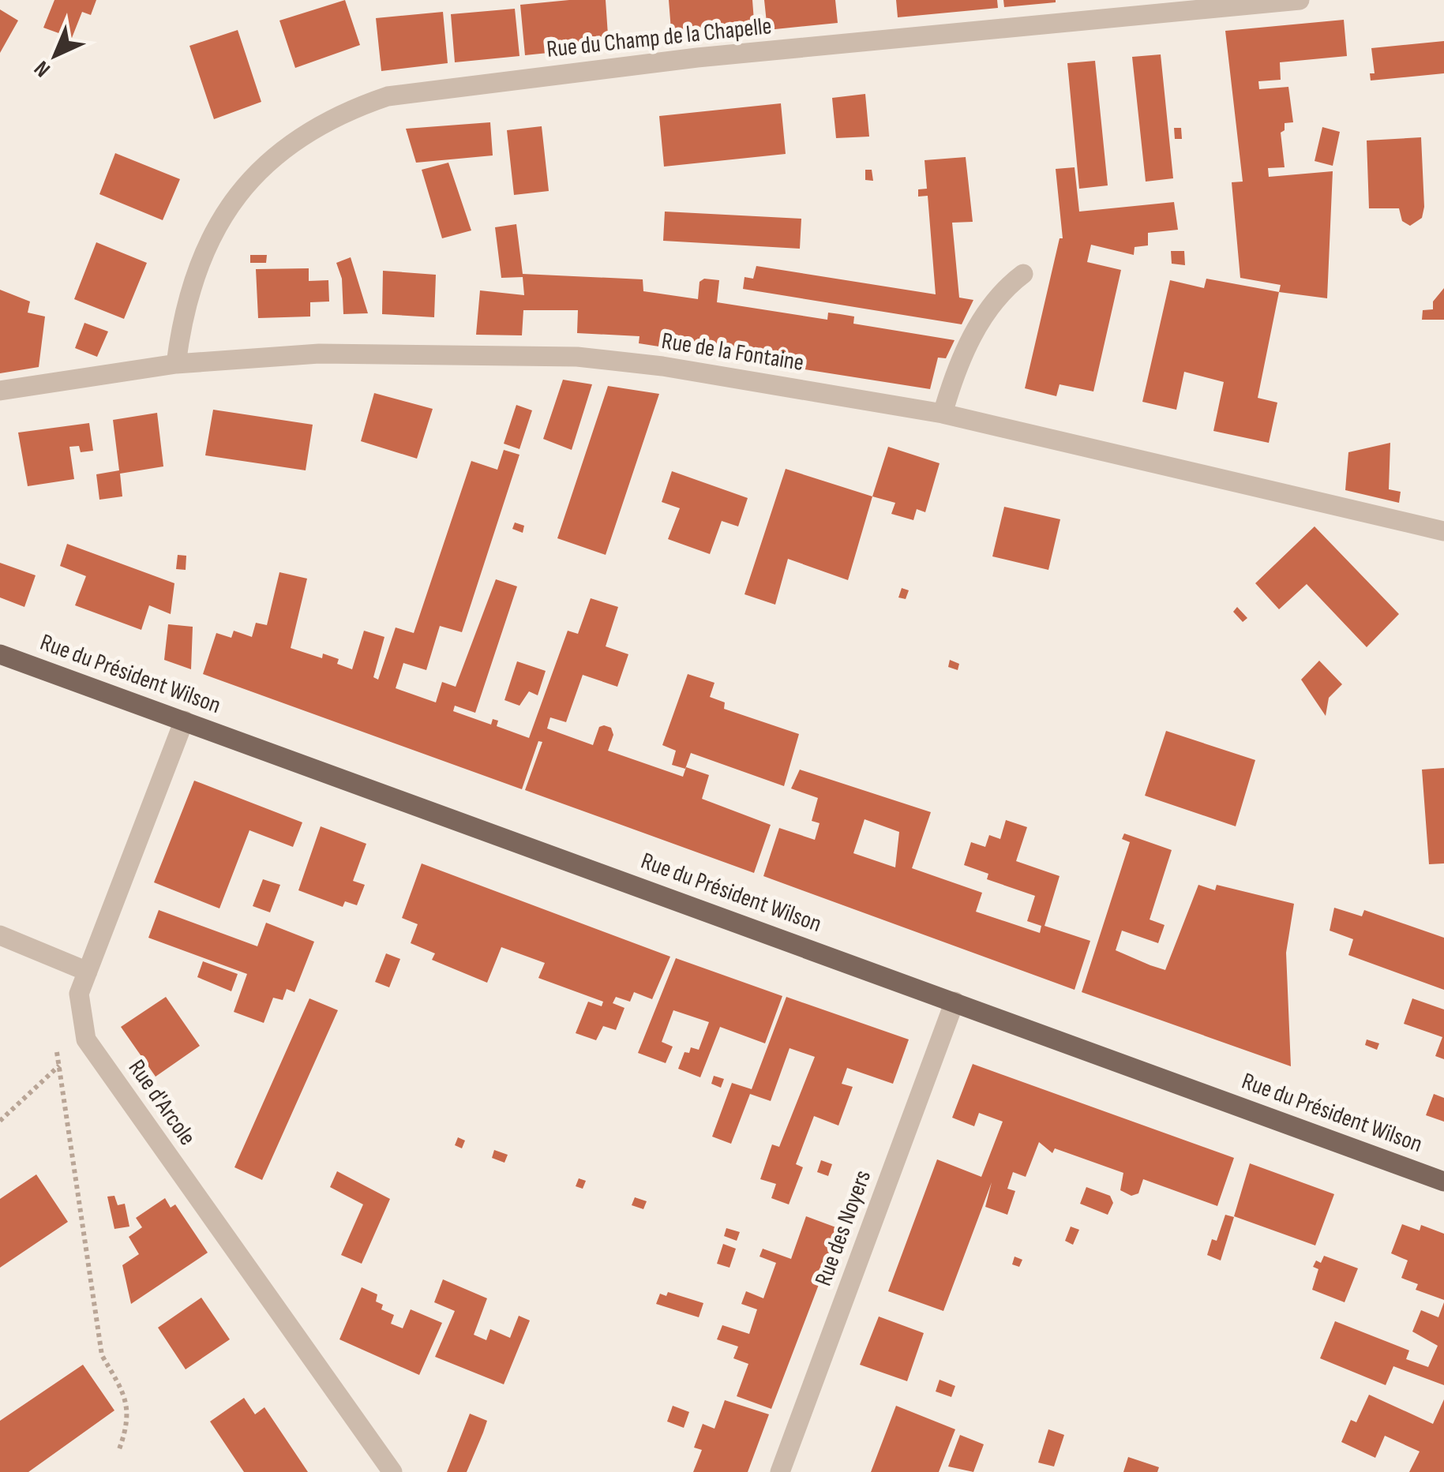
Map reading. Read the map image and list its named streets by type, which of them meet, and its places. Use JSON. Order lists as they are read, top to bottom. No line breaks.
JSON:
{"streets":{"main road":["Rue du Président Wilson"],"street":["Rue du Champ de la Chapelle","Rue de la Fontaine","Rue d'Arcole","Rue des Noyers"]},"crossings":[["Rue du Champ de la Chapelle","Rue de la Fontaine"],["Rue du Président Wilson","Rue d'Arcole"],["Rue du Président Wilson","Rue des Noyers"]],"north":"bottom left"}
